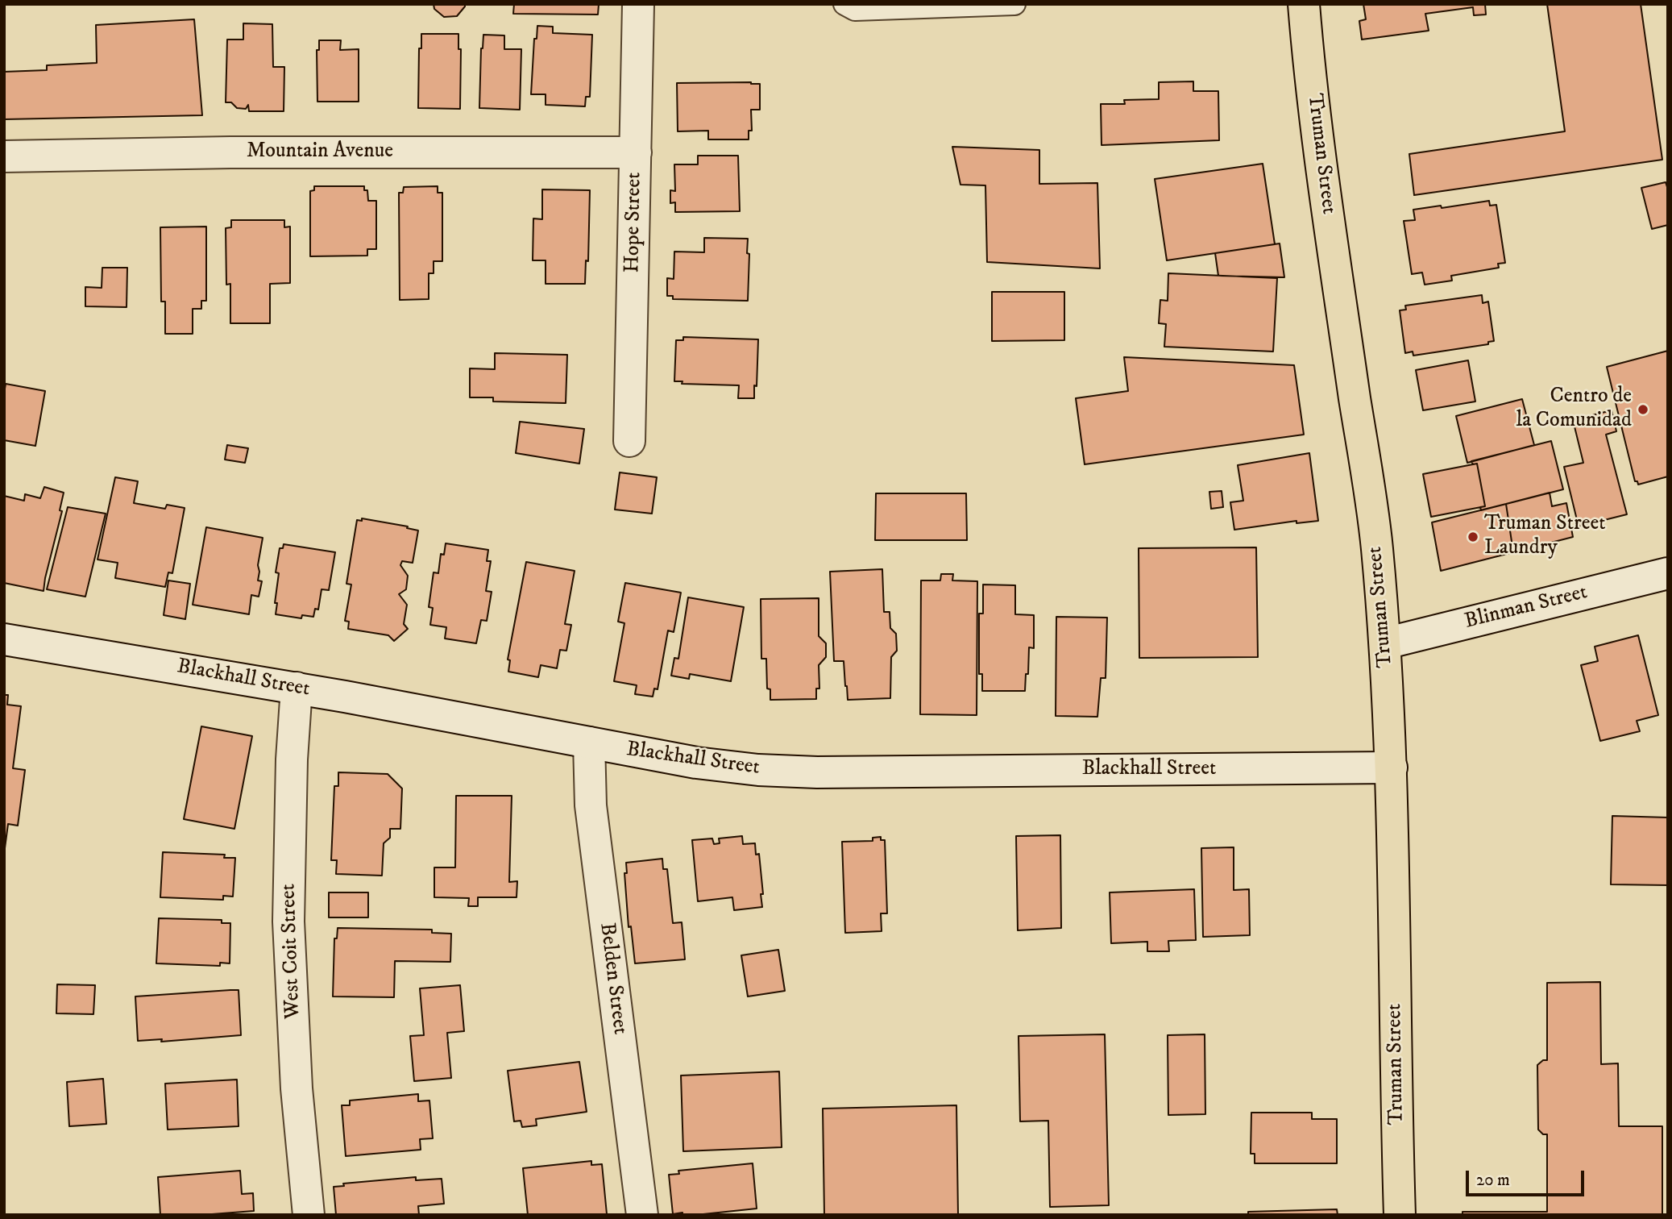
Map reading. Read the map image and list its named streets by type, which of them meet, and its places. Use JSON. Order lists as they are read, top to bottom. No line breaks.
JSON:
{"streets":{"main road":["Truman Street"],"street":["Mountain Avenue","Hope Street","Blinman Street","Blackhall Street","West Coit Street","Belden Street"]},"crossings":[["Mountain Avenue","Hope Street"],["Truman Street","Blinman Street"],["Truman Street","Blackhall Street"],["Blackhall Street","West Coit Street"],["Blackhall Street","Belden Street"]],"places":["Centro de la Comunidad","Truman Street Laundry"],"scale_bar":"20 m"}
